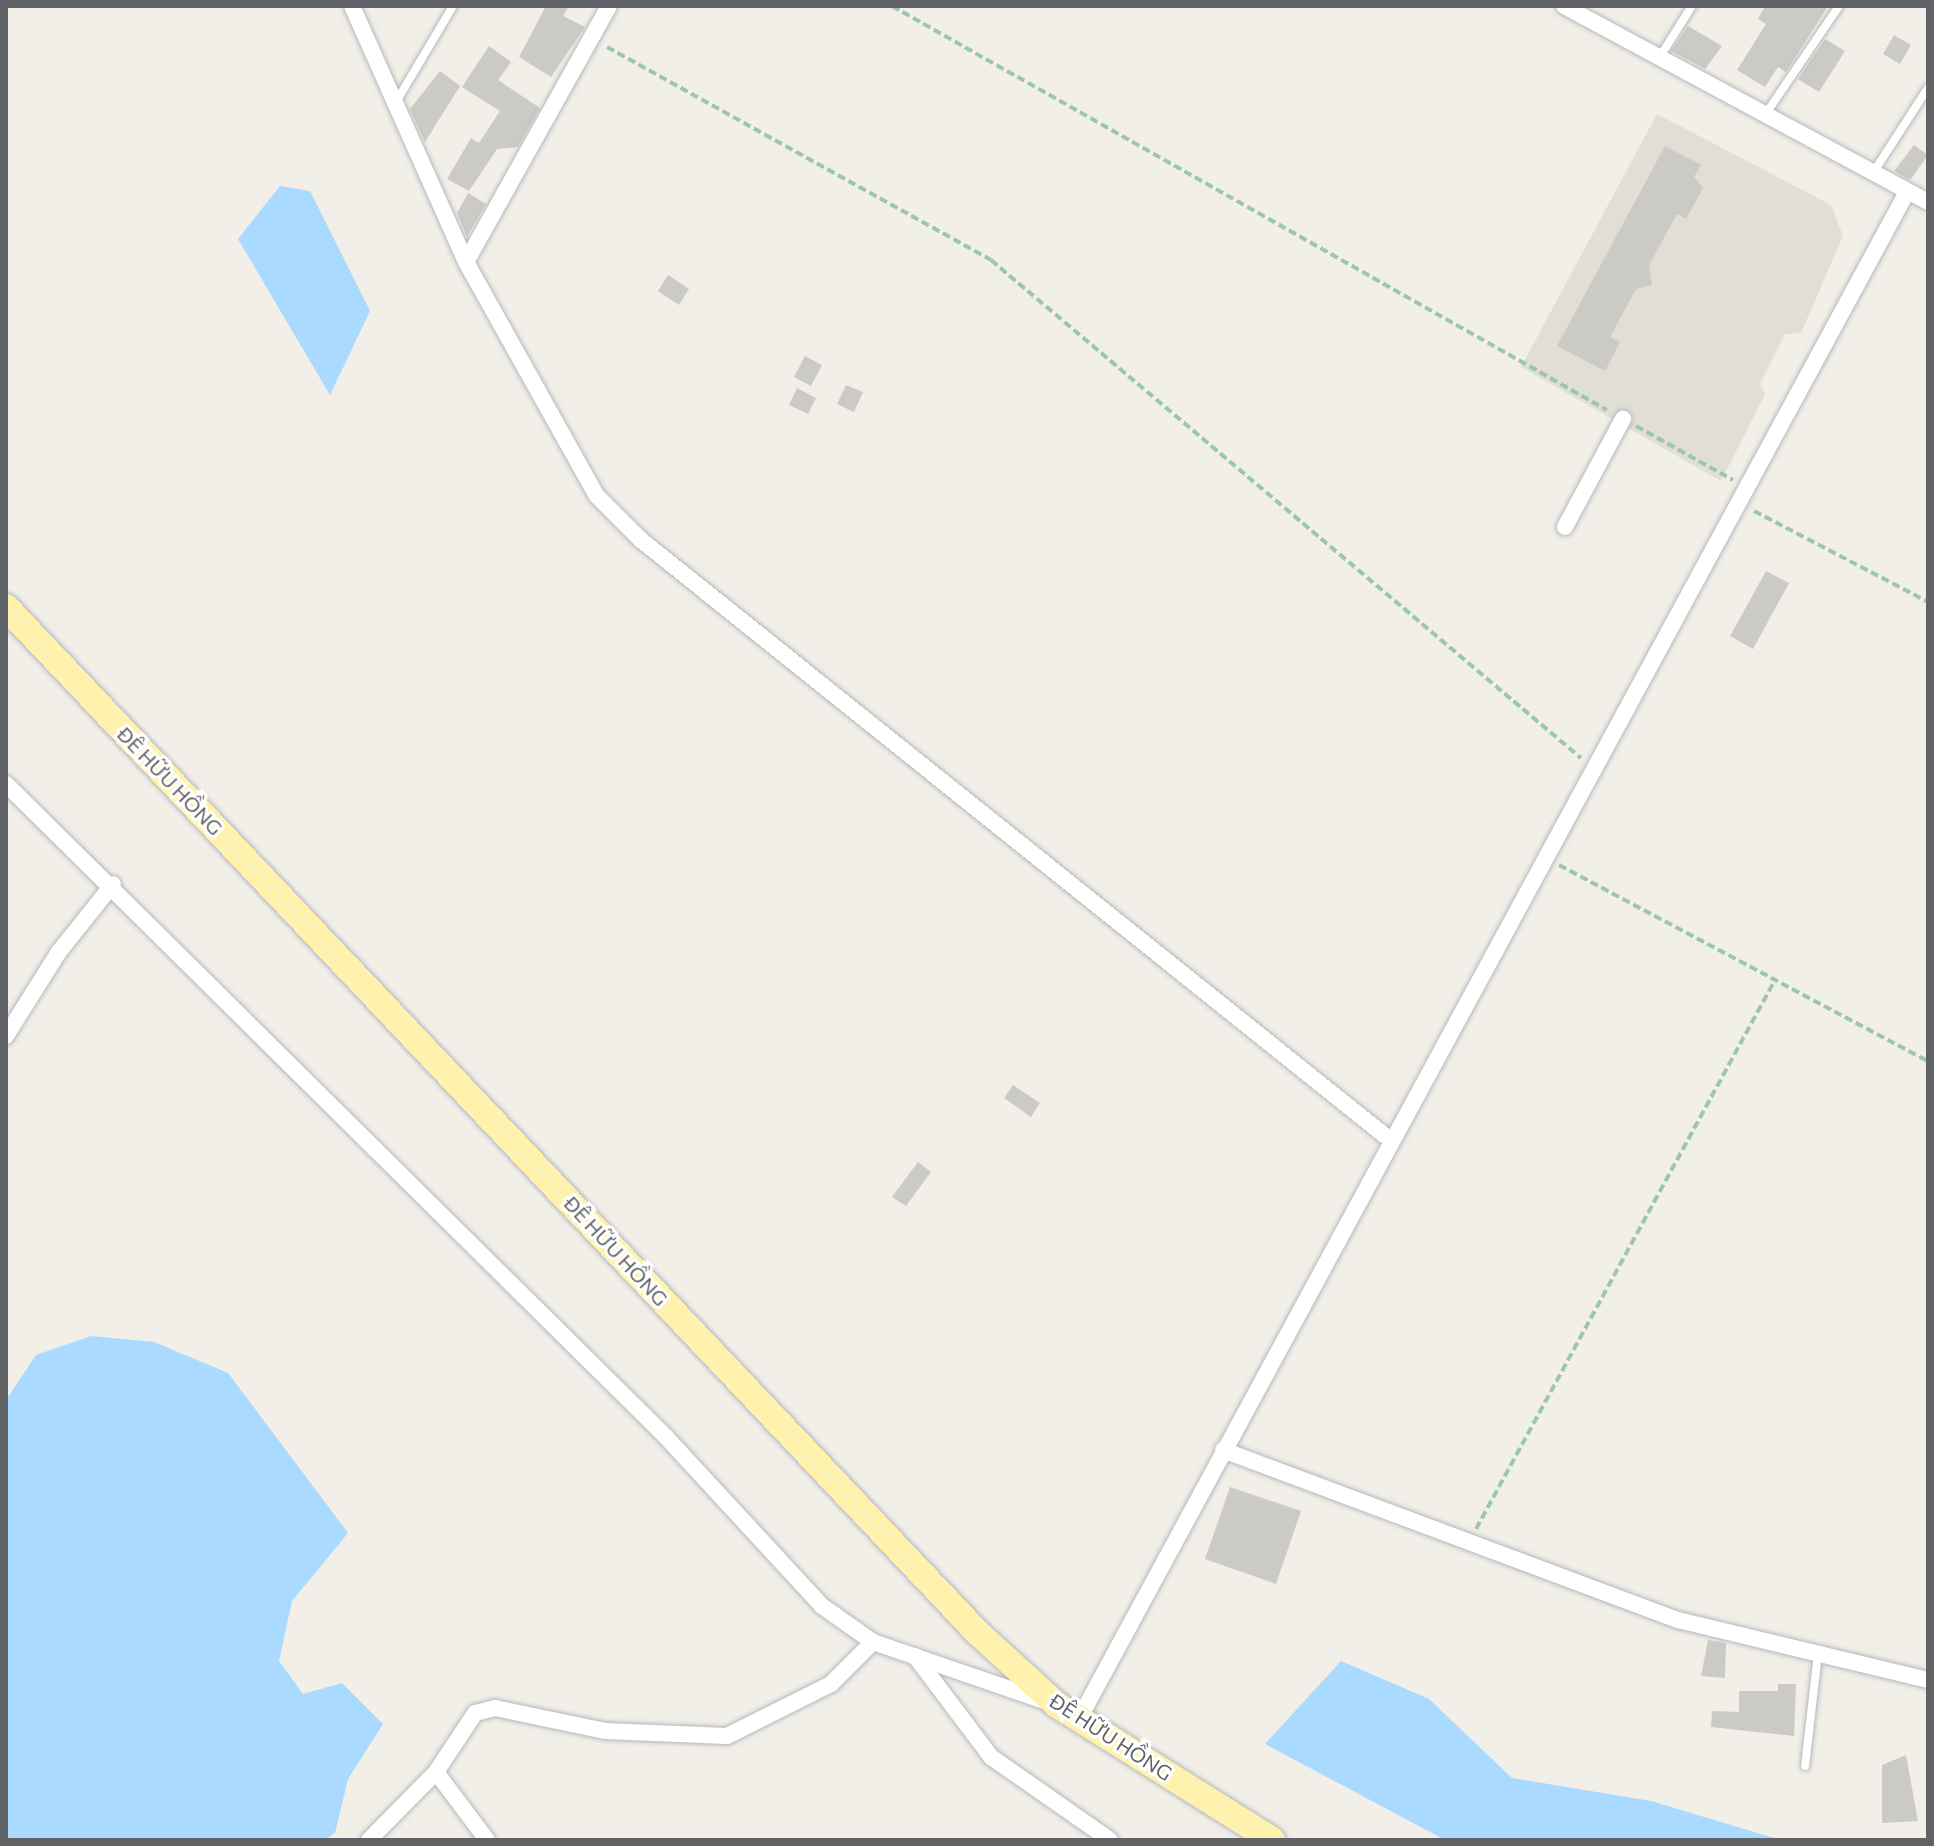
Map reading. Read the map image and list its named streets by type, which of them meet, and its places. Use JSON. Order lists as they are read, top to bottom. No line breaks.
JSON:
{"streets":{"main road":["ĐÊ HỮU HỒNG"]}}
